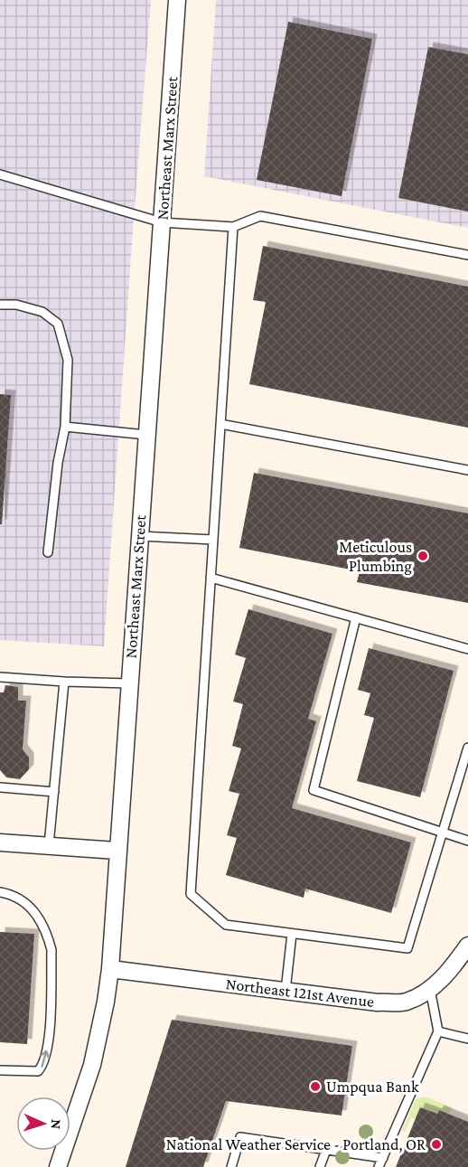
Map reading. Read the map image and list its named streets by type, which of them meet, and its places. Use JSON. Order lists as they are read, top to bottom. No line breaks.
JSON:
{"streets":{"street":["Northeast Marx Street","Northeast 121st Avenue"]},"crossings":[["Northeast Marx Street","Northeast 121st Avenue"]],"places":["Meticulous Plumbing","Umpqua Bank","National Weather Service - Portland, OR"],"north":"right"}
